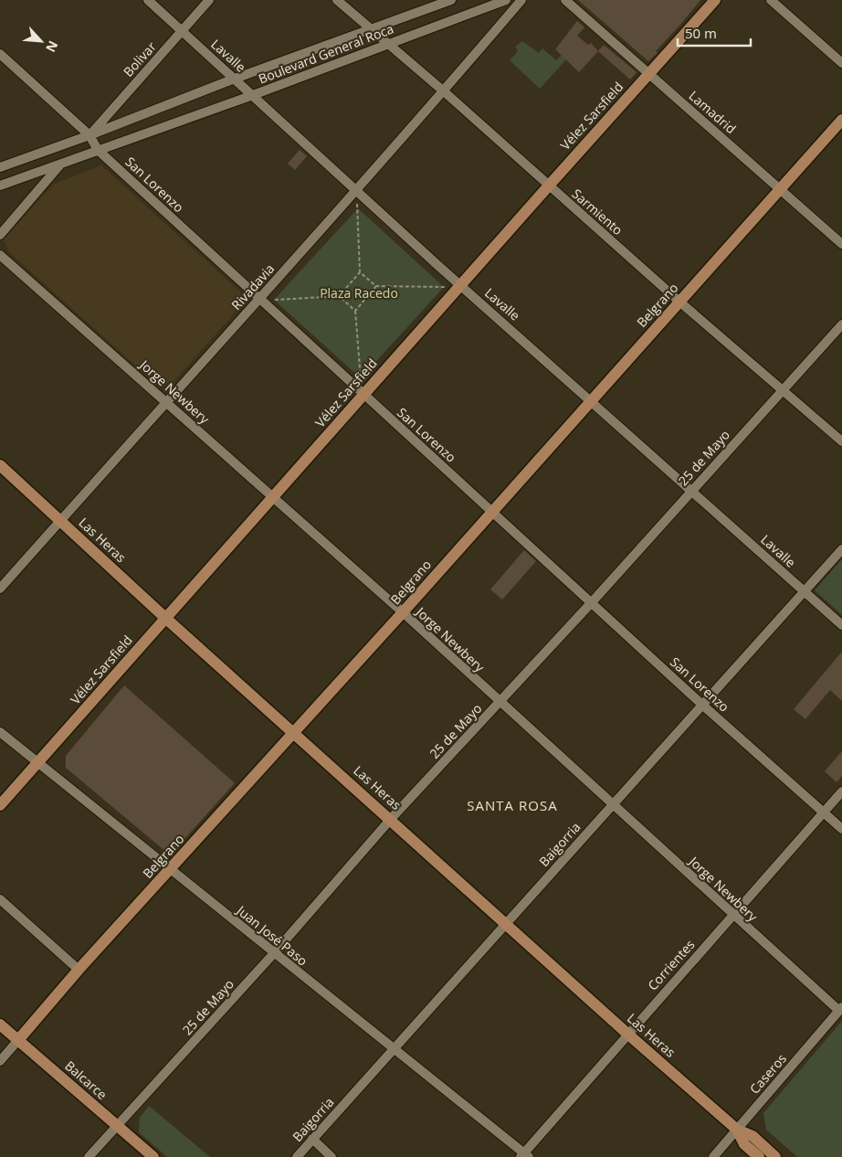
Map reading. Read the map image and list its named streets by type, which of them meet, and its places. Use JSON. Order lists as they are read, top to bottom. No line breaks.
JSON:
{"streets":{"main road":["Vélez Sarsfield","Belgrano","Las Heras","Balcarce"],"street":["Boulevard General Roca","Lavalle","Bolivar","Lamadrid","San Lorenzo","Sarmiento","Rivadavia","Jorge Newbery","25 de Mayo","Baigorria","Juan José Paso","Corrientes","Caseros"]},"crossings":[["Boulevard General Roca","Lavalle"],["Boulevard General Roca","Bolivar"],["Boulevard General Roca","San Lorenzo"],["Boulevard General Roca","Sarmiento"],["Lavalle","Bolivar"],["Lavalle","Vélez Sarsfield"],["Lavalle","Rivadavia"],["Lavalle","Belgrano"],["Lavalle","25 de Mayo"],["Lavalle","Baigorria"],["Bolivar","San Lorenzo"],["Lamadrid","Vélez Sarsfield"],["Lamadrid","Belgrano"],["Vélez Sarsfield","San Lorenzo"],["Vélez Sarsfield","Sarmiento"],["Vélez Sarsfield","Jorge Newbery"],["Vélez Sarsfield","Las Heras"],["Vélez Sarsfield","Juan José Paso"],["San Lorenzo","Rivadavia"],["San Lorenzo","Belgrano"],["San Lorenzo","25 de Mayo"],["San Lorenzo","Baigorria"],["San Lorenzo","Corrientes"],["Sarmiento","Rivadavia"],["Sarmiento","Belgrano"],["Sarmiento","25 de Mayo"],["Rivadavia","Jorge Newbery"],["Rivadavia","Las Heras"],["Belgrano","Jorge Newbery"],["Belgrano","Las Heras"],["Belgrano","Juan José Paso"],["Belgrano","Balcarce"],["Jorge Newbery","25 de Mayo"],["Jorge Newbery","Baigorria"],["Jorge Newbery","Corrientes"],["Jorge Newbery","Caseros"],["25 de Mayo","Las Heras"],["25 de Mayo","Juan José Paso"],["25 de Mayo","Balcarce"],["Las Heras","Baigorria"],["Las Heras","Corrientes"],["Las Heras","Caseros"],["Baigorria","Juan José Paso"],["Juan José Paso","Corrientes"]],"districts":["SANTA ROSA"],"parks":["Plaza Racedo"],"scale_bar":"50 m","north":"bottom right"}
